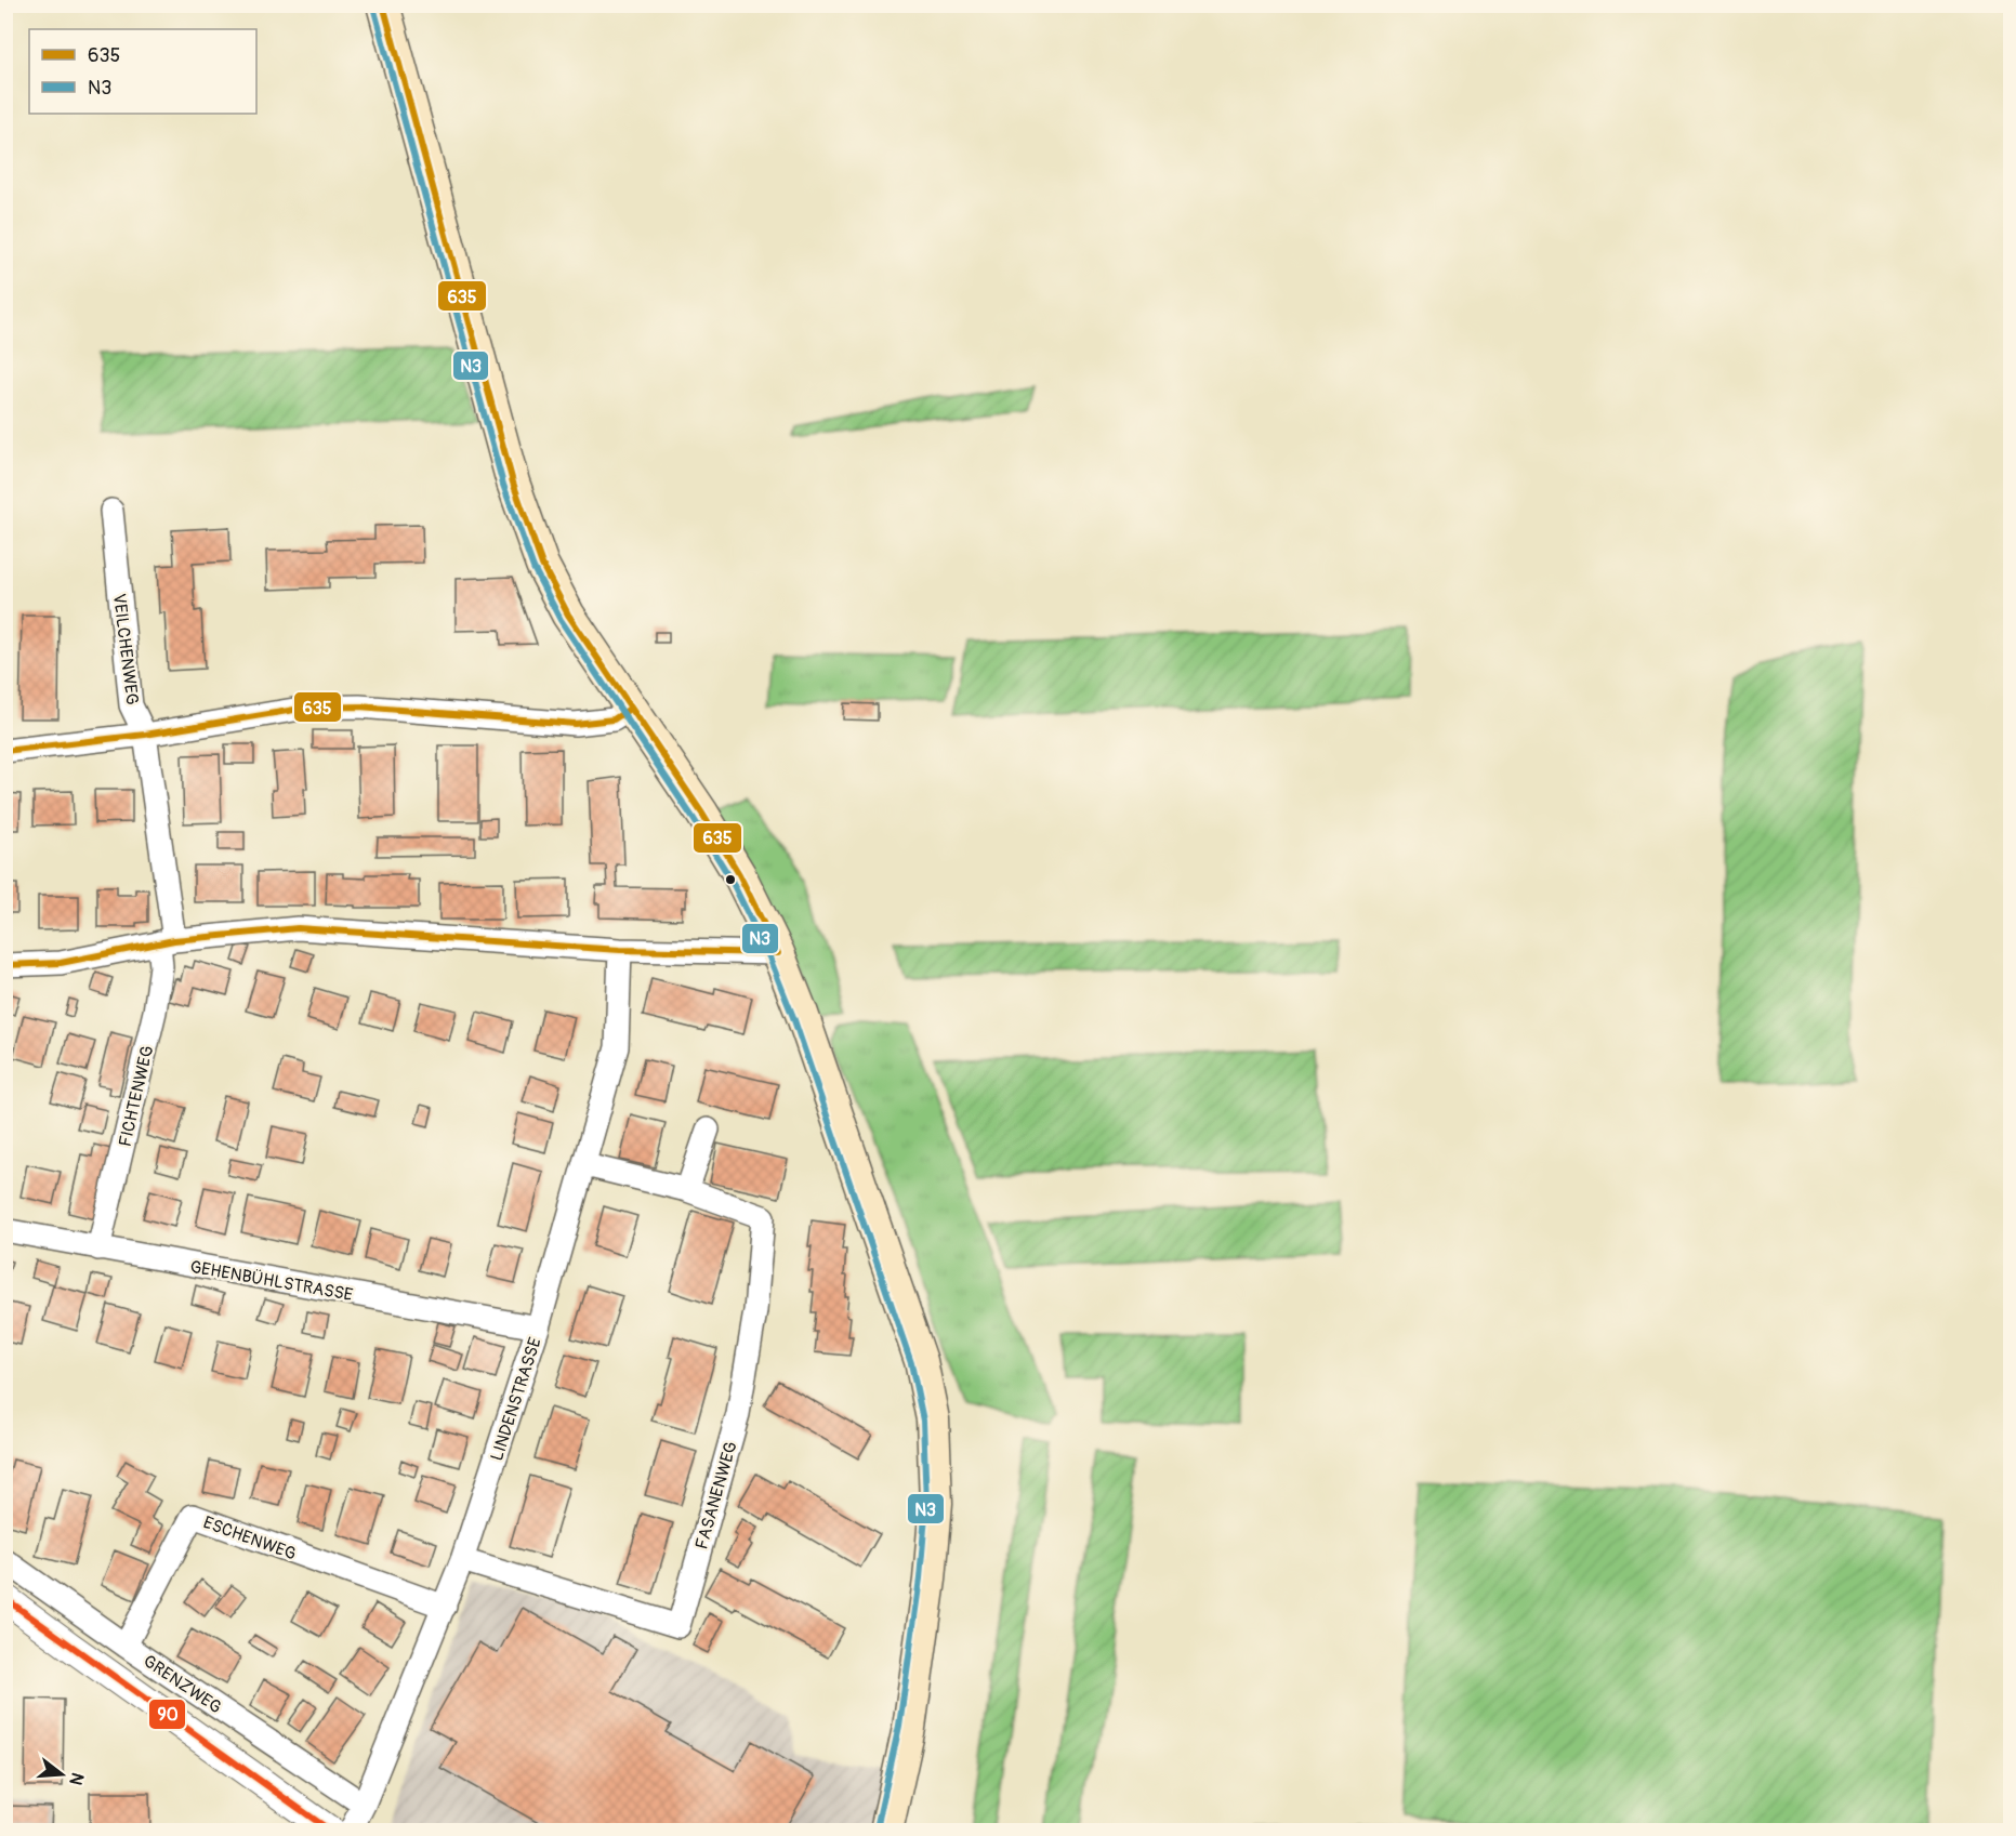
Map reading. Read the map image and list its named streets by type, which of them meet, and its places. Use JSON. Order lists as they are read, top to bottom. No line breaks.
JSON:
{"streets":{"street":["VEILCHENWEG","FICHTENWEG","GEHENBÜHLSTRASSE","LINDENSTRASSE","FASANENWEG","ESCHENWEG","GRENZWEG"]},"crossings":[["VEILCHENWEG","FICHTENWEG"],["FICHTENWEG","GEHENBÜHLSTRASSE"],["GEHENBÜHLSTRASSE","LINDENSTRASSE"],["LINDENSTRASSE","FASANENWEG"],["LINDENSTRASSE","ESCHENWEG"],["LINDENSTRASSE","GRENZWEG"],["ESCHENWEG","GRENZWEG"]],"lines":["transit line 635","transit line N3","transit line 90"],"legend":["635","N3"],"north":"right"}
